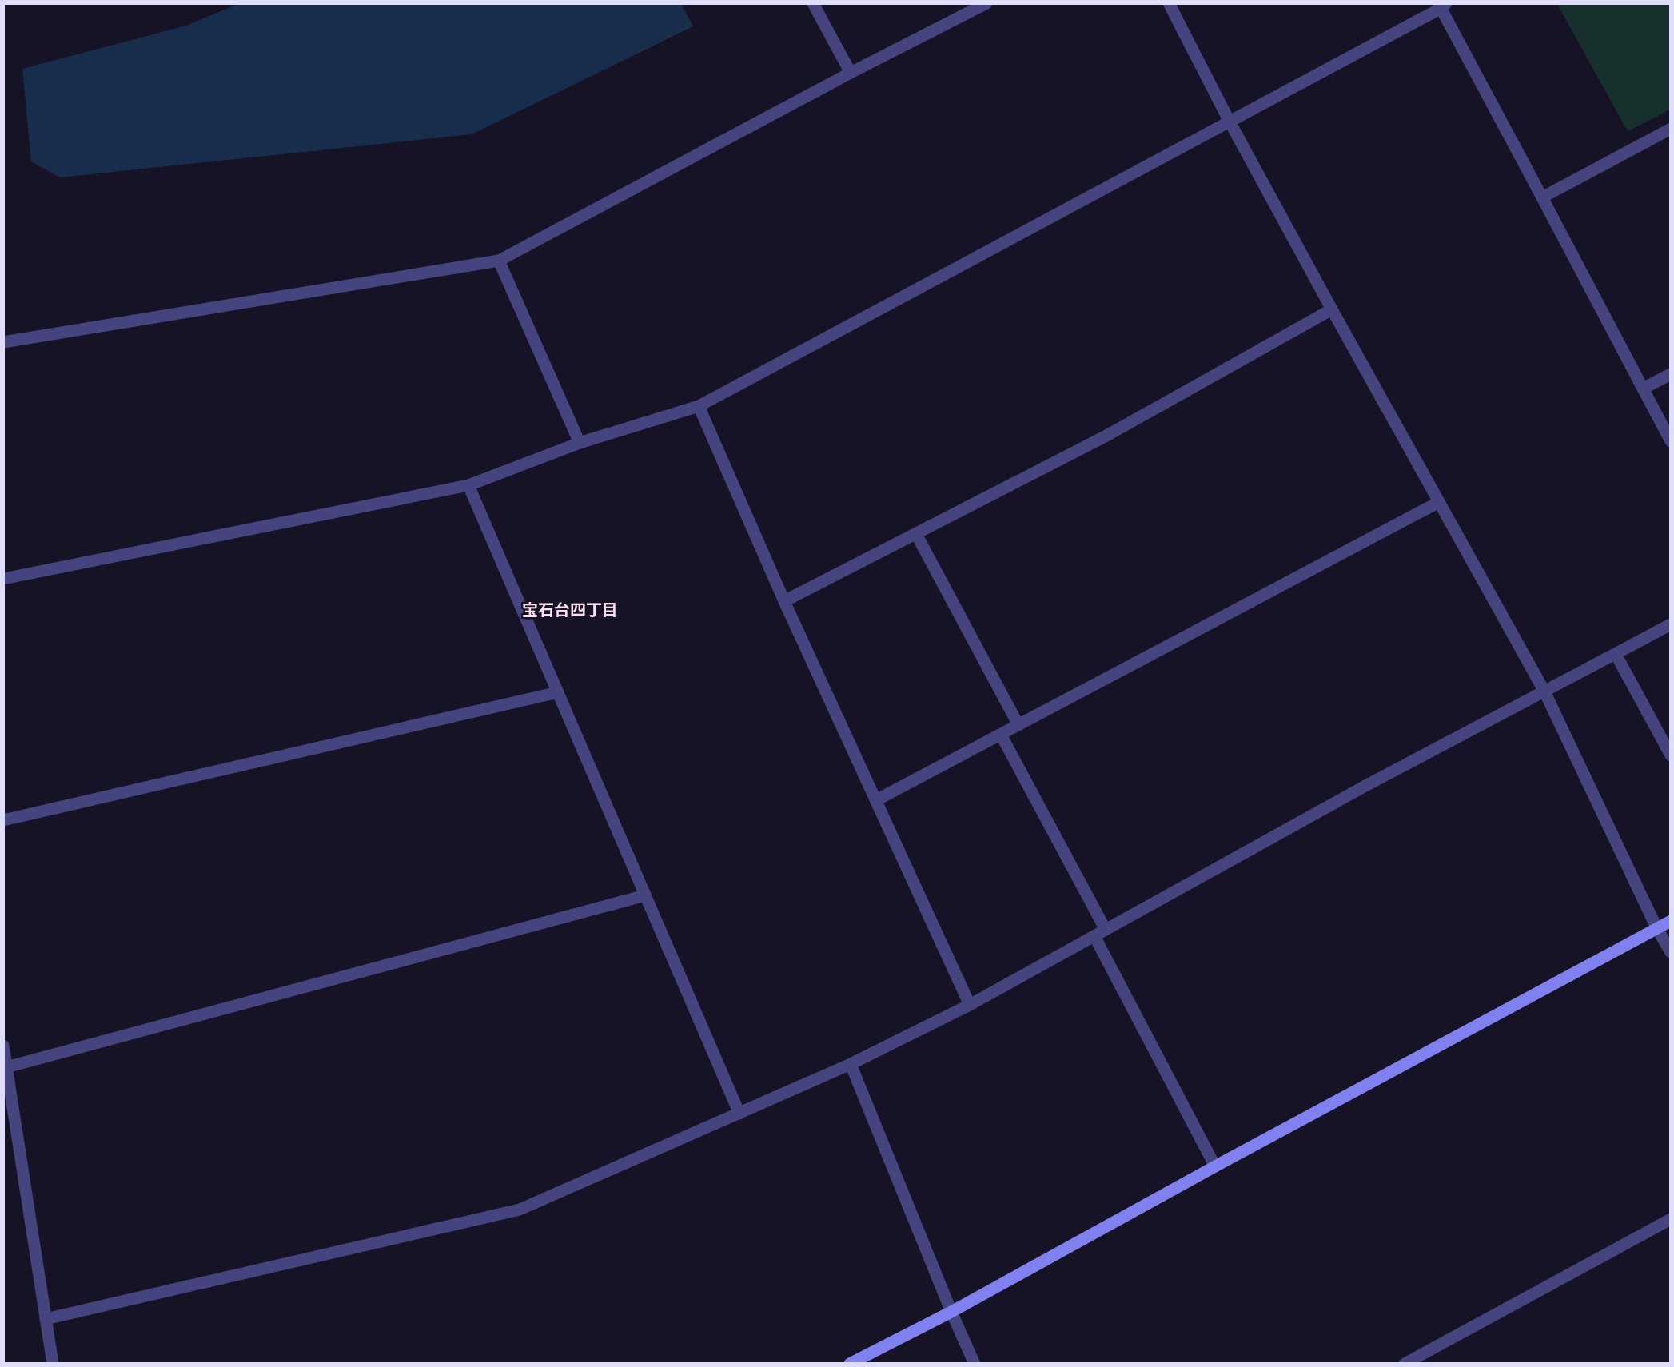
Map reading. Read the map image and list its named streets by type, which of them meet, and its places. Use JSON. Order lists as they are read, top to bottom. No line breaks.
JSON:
{"districts":["宝石台四丁目"]}
